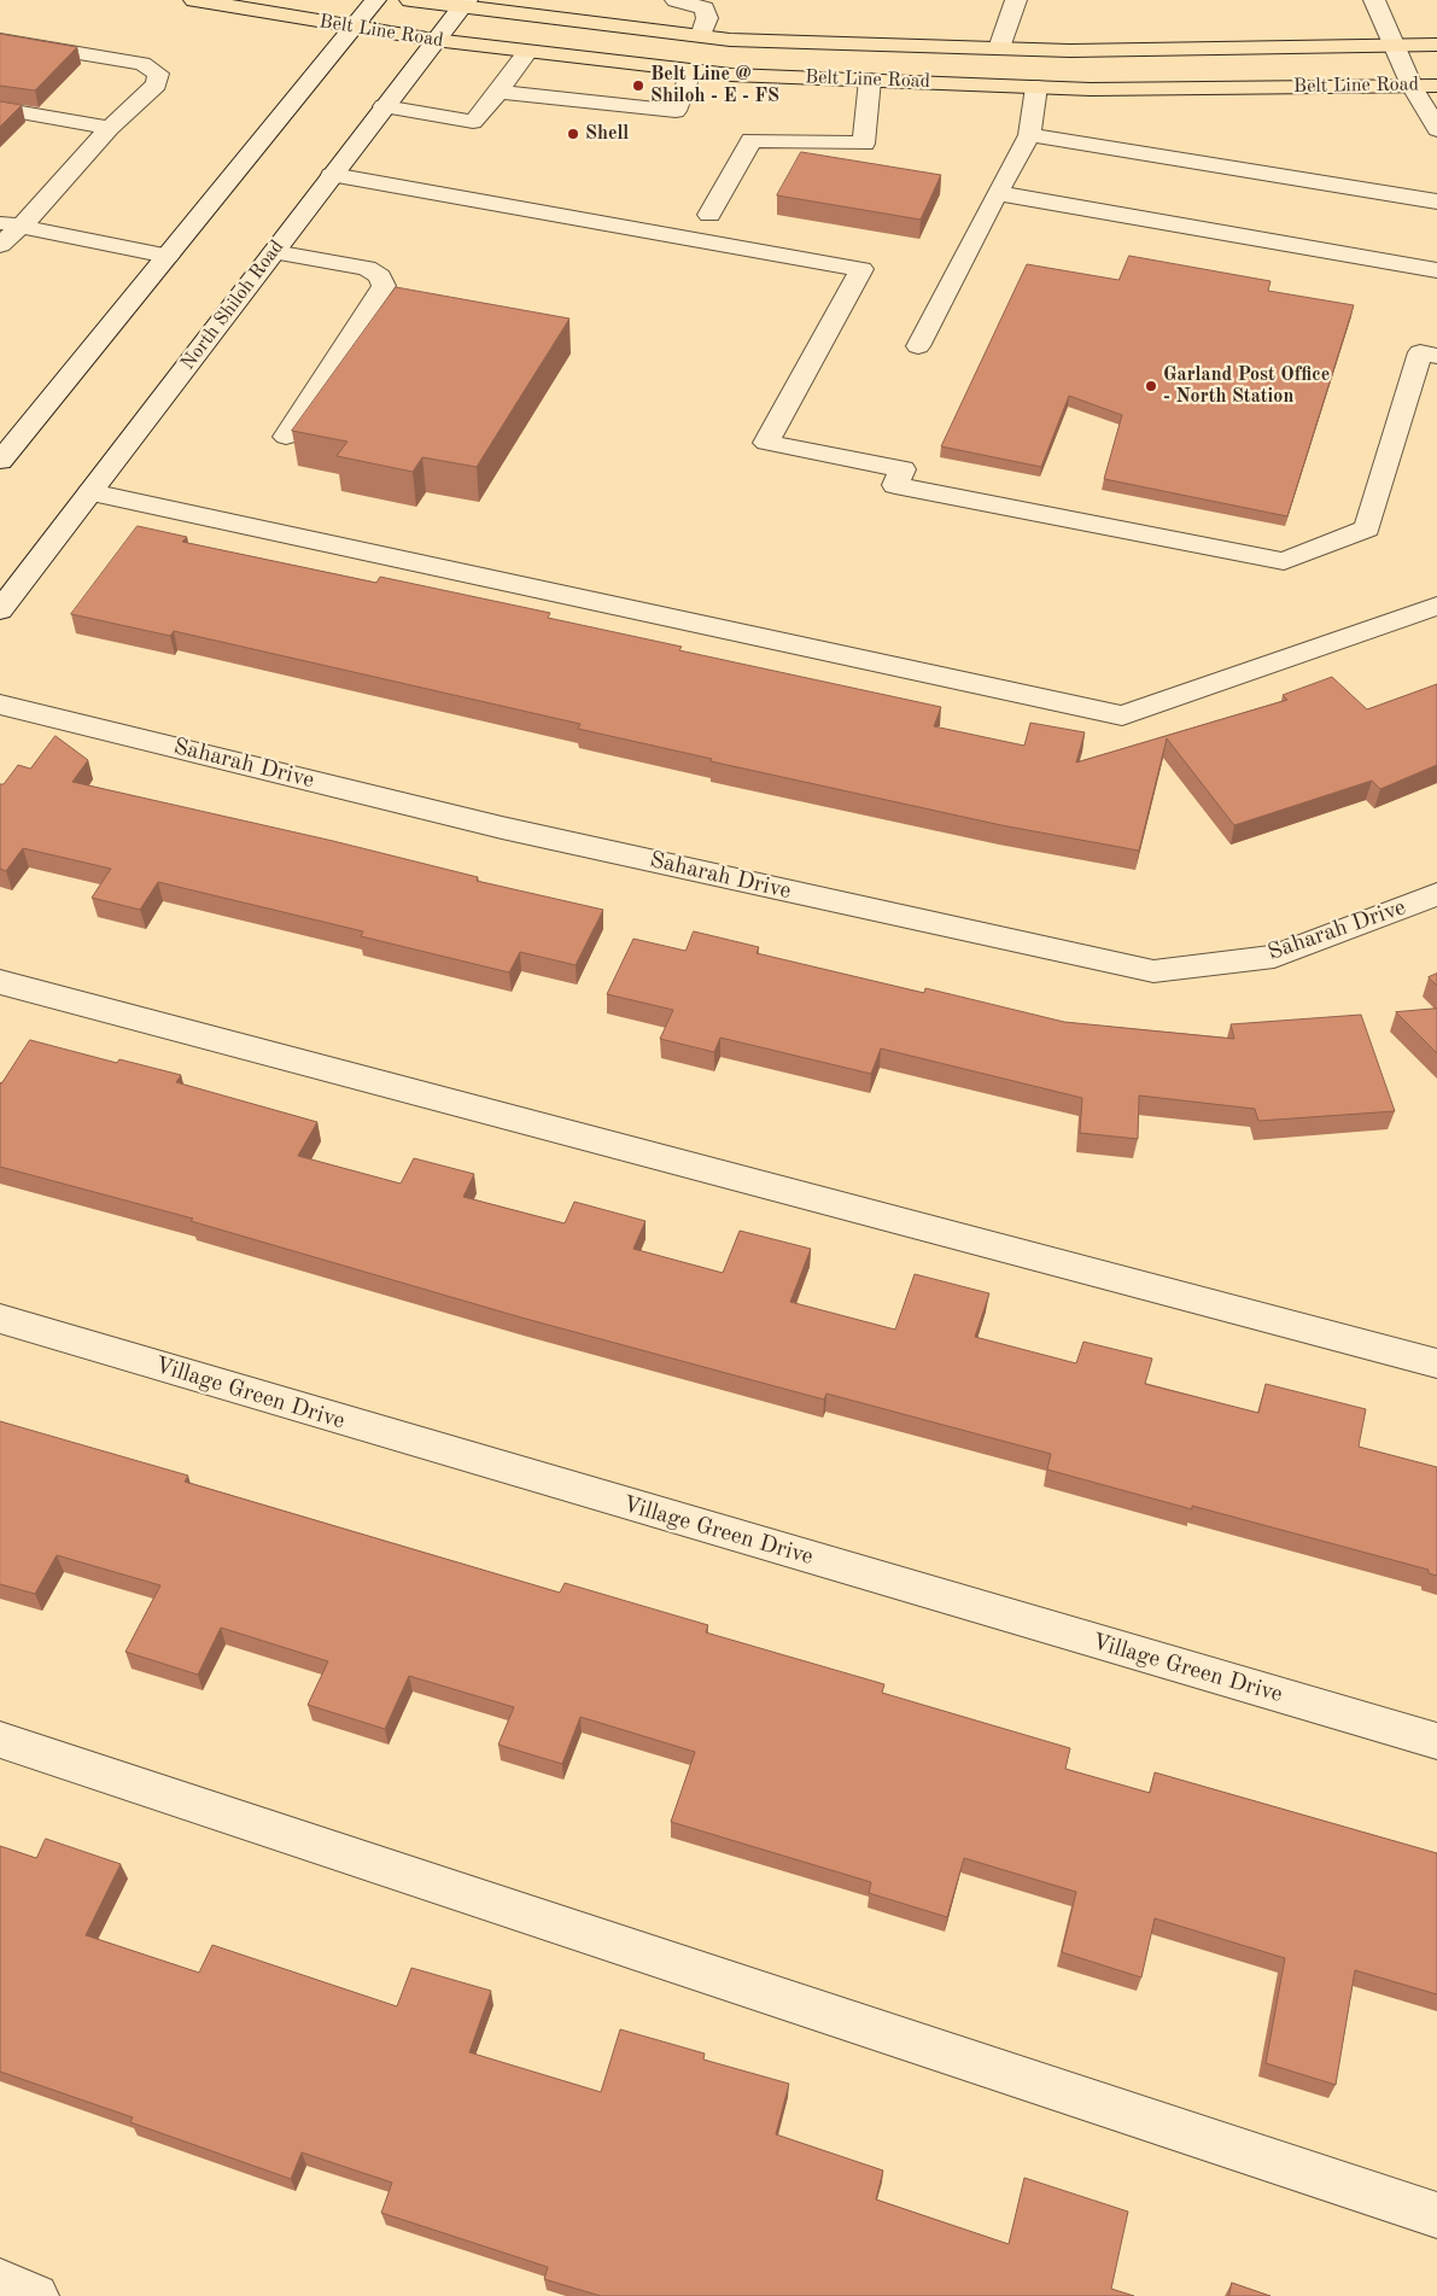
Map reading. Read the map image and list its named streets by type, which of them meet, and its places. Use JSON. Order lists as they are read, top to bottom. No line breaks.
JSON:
{"streets":{"main road":["Belt Line Road"],"street":["North Shiloh Road","Saharah Drive","Village Green Drive"]},"crossings":[["Belt Line Road","North Shiloh Road"]],"places":["Belt Line @ Shiloh - E - FS","Shell","Garland Post Office - North Station"]}
